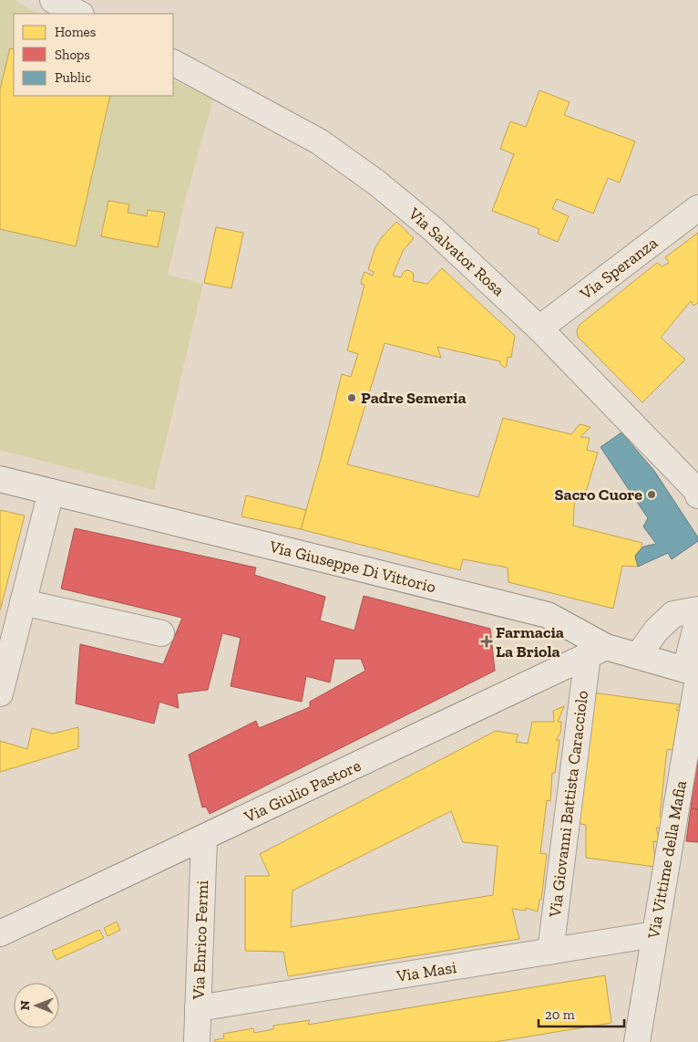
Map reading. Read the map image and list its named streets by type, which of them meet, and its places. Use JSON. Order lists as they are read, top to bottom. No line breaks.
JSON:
{"streets":{"street":["Via Salvator Rosa","Via Speranza","Via Giuseppe Di Vittorio","Via Giulio Pastore","Via Giovanni Battista Caracciolo","Via Vittime della Mafia","Via Enrico Fermi","Via Masi"]},"crossings":[["Via Salvator Rosa","Via Speranza"],["Via Giuseppe Di Vittorio","Via Giulio Pastore"],["Via Giuseppe Di Vittorio","Via Giovanni Battista Caracciolo"],["Via Giuseppe Di Vittorio","Via Vittime della Mafia"],["Via Giulio Pastore","Via Giovanni Battista Caracciolo"],["Via Giulio Pastore","Via Enrico Fermi"],["Via Giovanni Battista Caracciolo","Via Masi"],["Via Vittime della Mafia","Via Masi"],["Via Enrico Fermi","Via Masi"]],"places":{"other":["Padre Semeria","Sacro Cuore"],"health":["Farmacia La Briola"]},"legend":["Homes","Shops","Public"],"scale_bar":"20 m","north":"left"}
